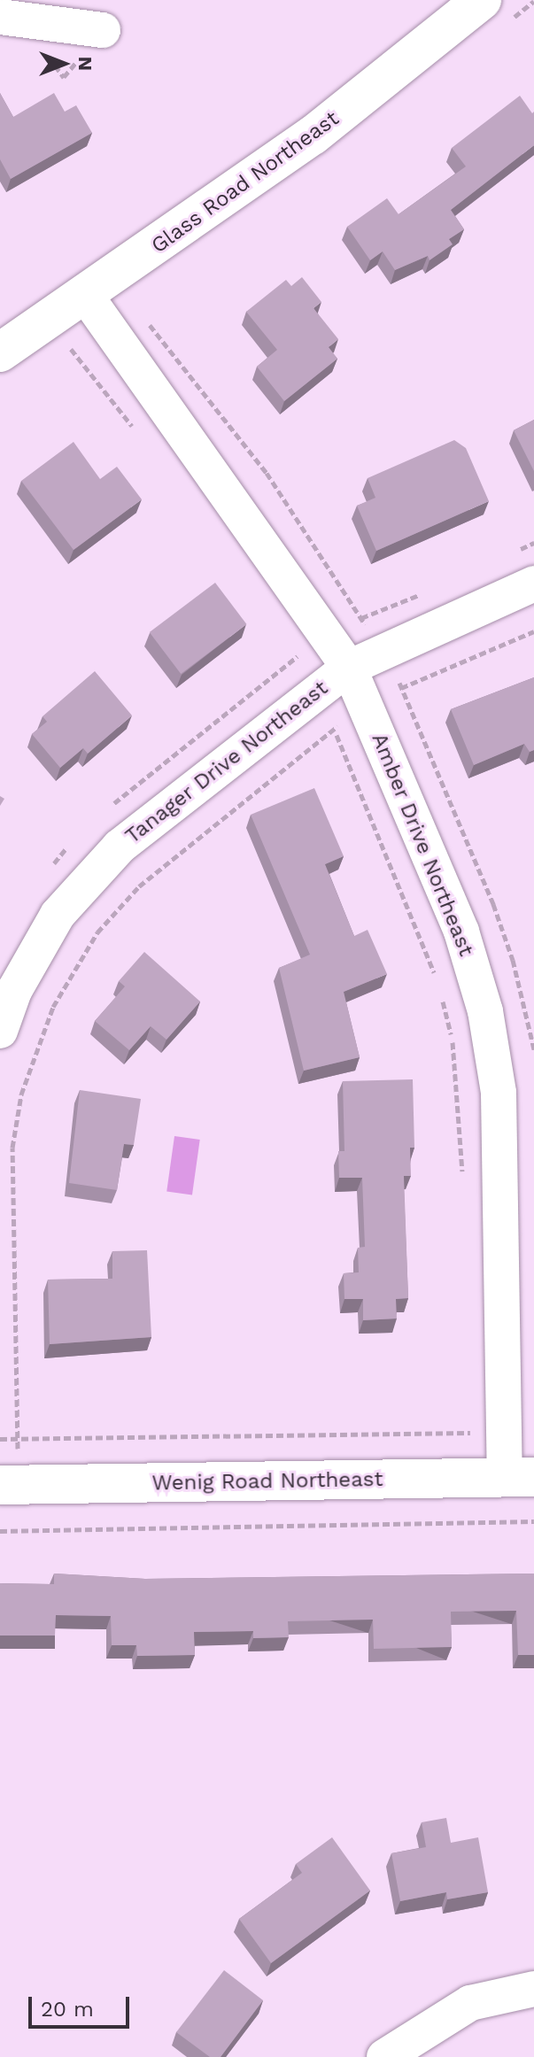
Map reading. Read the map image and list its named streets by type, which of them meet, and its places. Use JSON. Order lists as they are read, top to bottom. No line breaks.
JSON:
{"streets":{"street":["Glass Road Northeast","Tanager Drive Northeast","Amber Drive Northeast","Wenig Road Northeast"]},"crossings":[["Glass Road Northeast","Amber Drive Northeast"],["Tanager Drive Northeast","Amber Drive Northeast"],["Amber Drive Northeast","Wenig Road Northeast"]],"scale_bar":"20 m","north":"right"}
